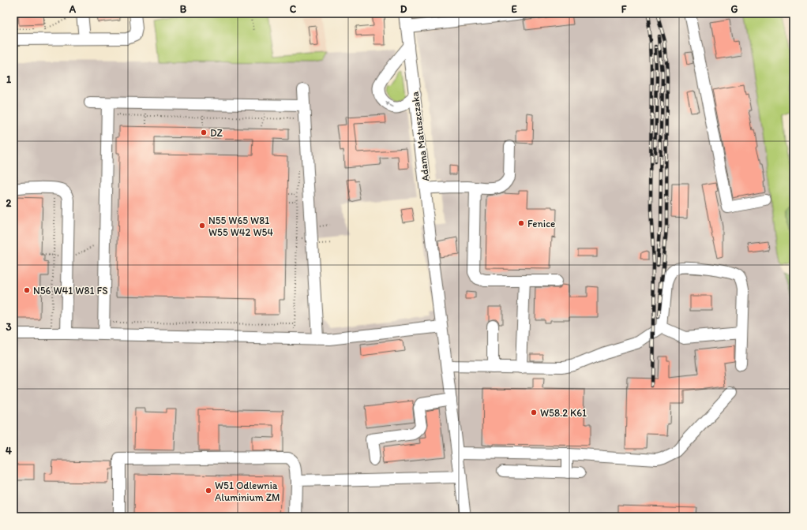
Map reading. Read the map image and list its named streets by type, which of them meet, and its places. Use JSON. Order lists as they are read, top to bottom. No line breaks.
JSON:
{"streets":{"street":["Adama Matuszczaka"]},"places":["DZ","Fenice","N55 W65 W81 W55 W42 W54","N56 W41 W81 FS","W58.2 K61","W51 Odlewnia Aluminium ZM"],"grid":{"columns":["A","B","C","D","E","F","G"],"rows":["1","2","3","4"]}}
